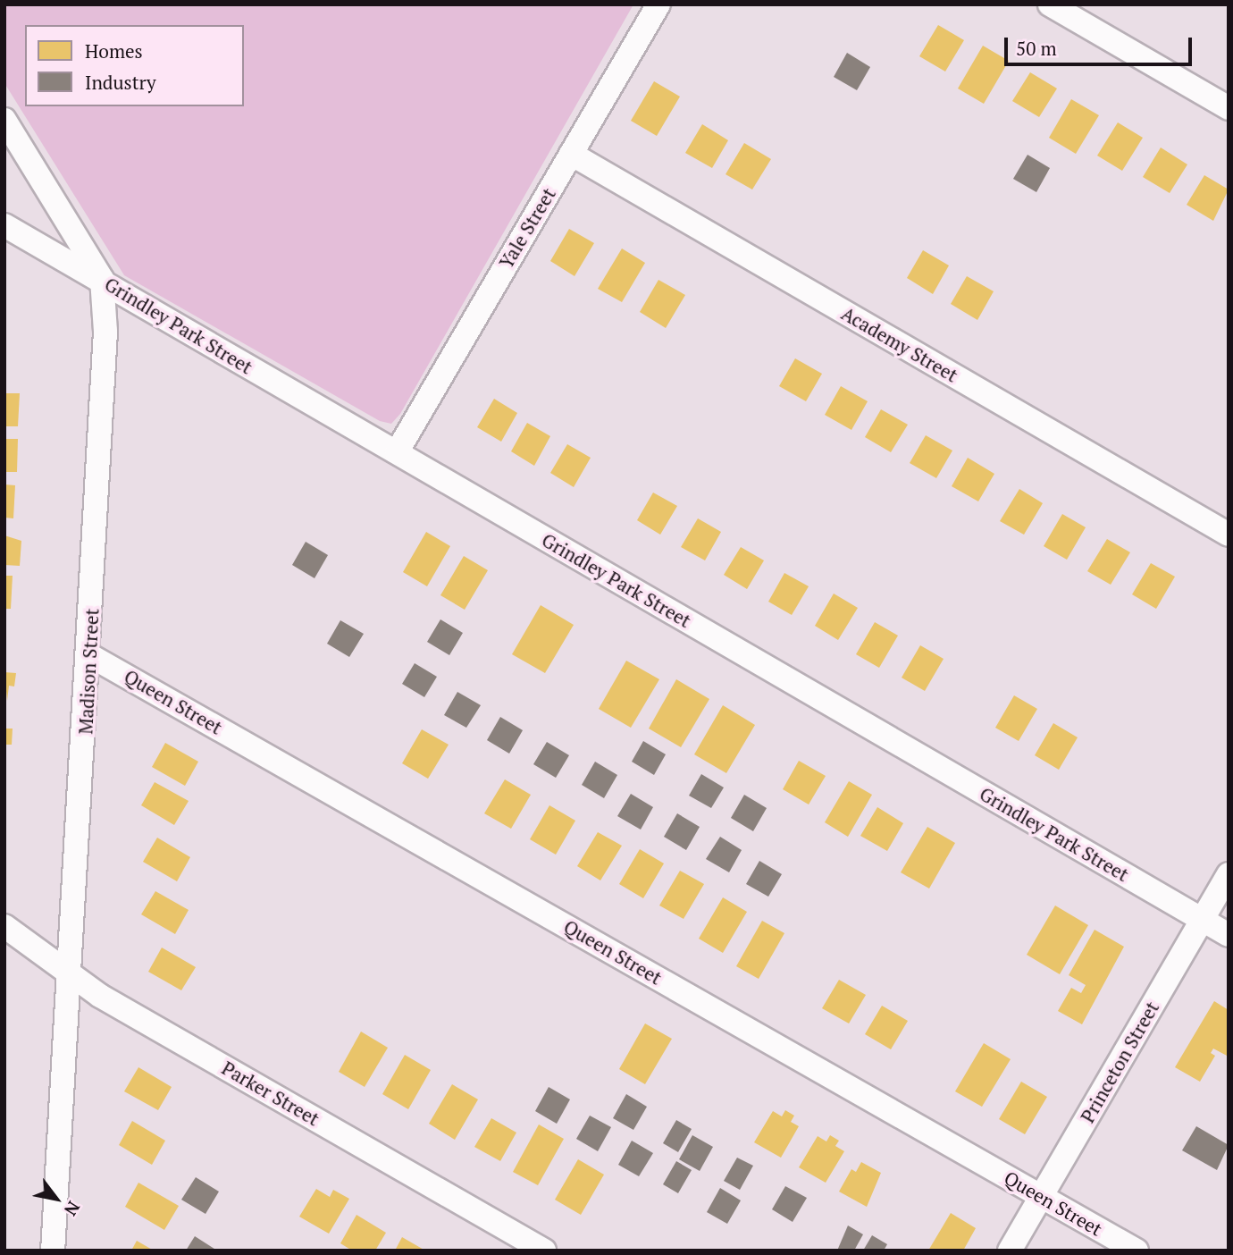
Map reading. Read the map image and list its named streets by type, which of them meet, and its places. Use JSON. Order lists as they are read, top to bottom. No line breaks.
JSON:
{"streets":{"street":["Yale Street","Grindley Park Street","Academy Street","Madison Street","Queen Street","Princeton Street","Parker Street"]},"crossings":[["Yale Street","Grindley Park Street"],["Yale Street","Academy Street"],["Grindley Park Street","Madison Street"],["Grindley Park Street","Princeton Street"],["Madison Street","Queen Street"],["Madison Street","Parker Street"],["Queen Street","Princeton Street"]],"legend":["Homes","Industry"],"scale_bar":"50 m","north":"bottom right"}
